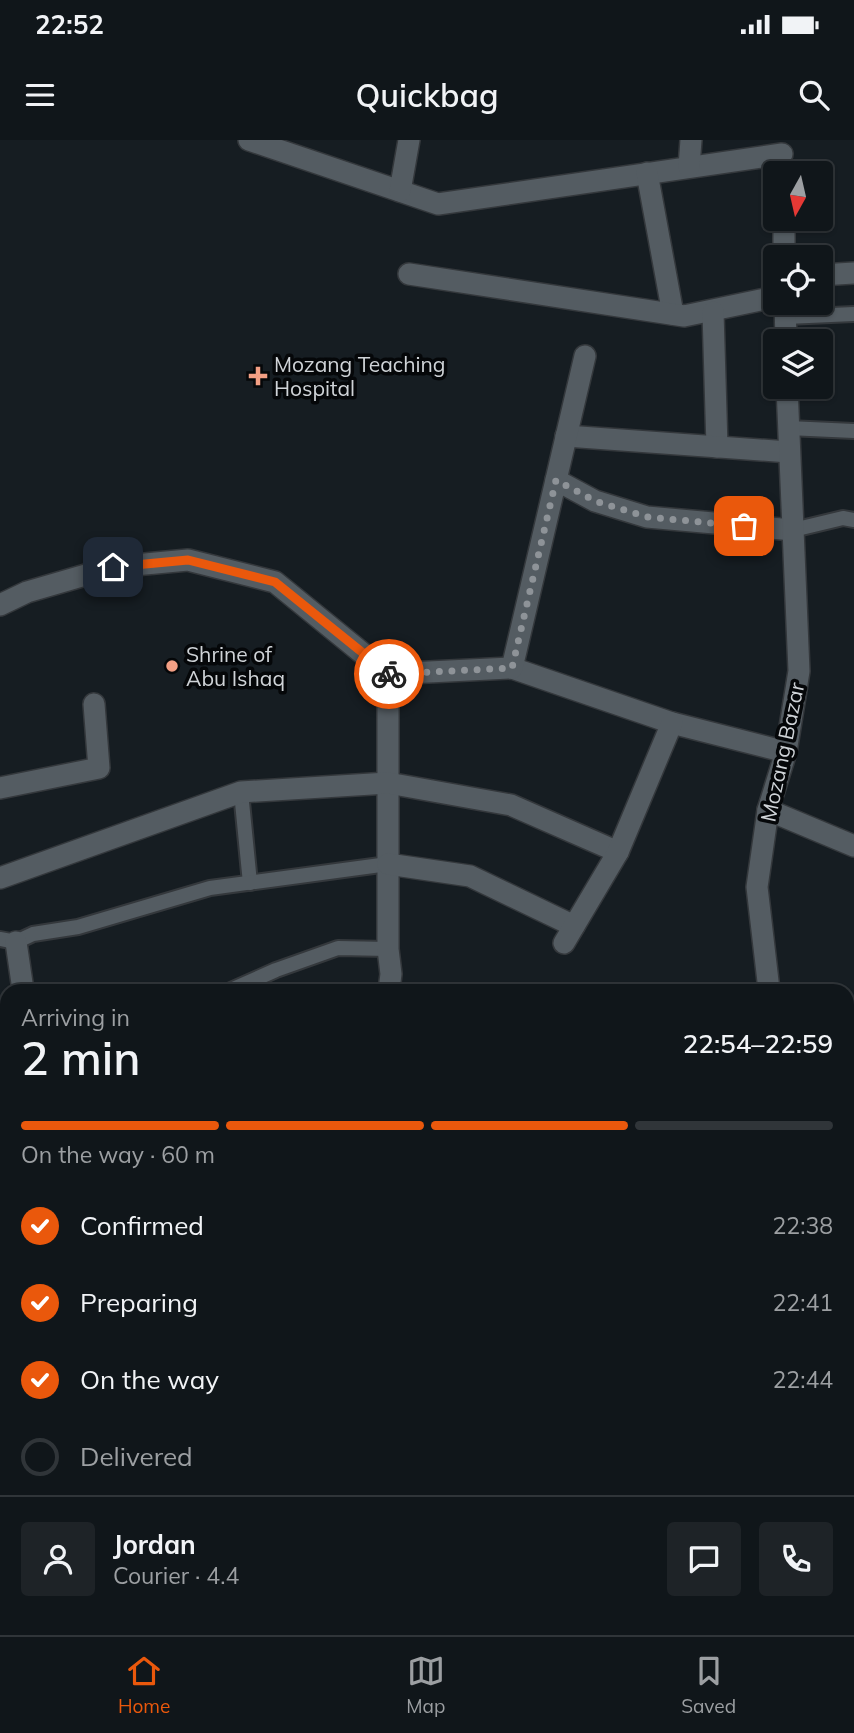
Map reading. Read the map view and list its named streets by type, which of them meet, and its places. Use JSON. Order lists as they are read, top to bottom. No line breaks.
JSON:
{"streets":{"street":["Mozang Bazar"]},"places":{"health":["Mozang Teaching Hospital"],"other":["Shrine of Abu Ishaq"]},"north":"bottom","page":{"status":"22:52","header":"Quickbag","heading":["2 min","Arriving in","22:54–22:59"],"panel":["Jordan","Courier · 4.4"],"bar":"On the way · 60 m","list":[["Confirmed","22:38"],["Preparing","22:41"],["On the way","22:44"],"Delivered"],"tabs":["Home","Map","Saved"]}}
